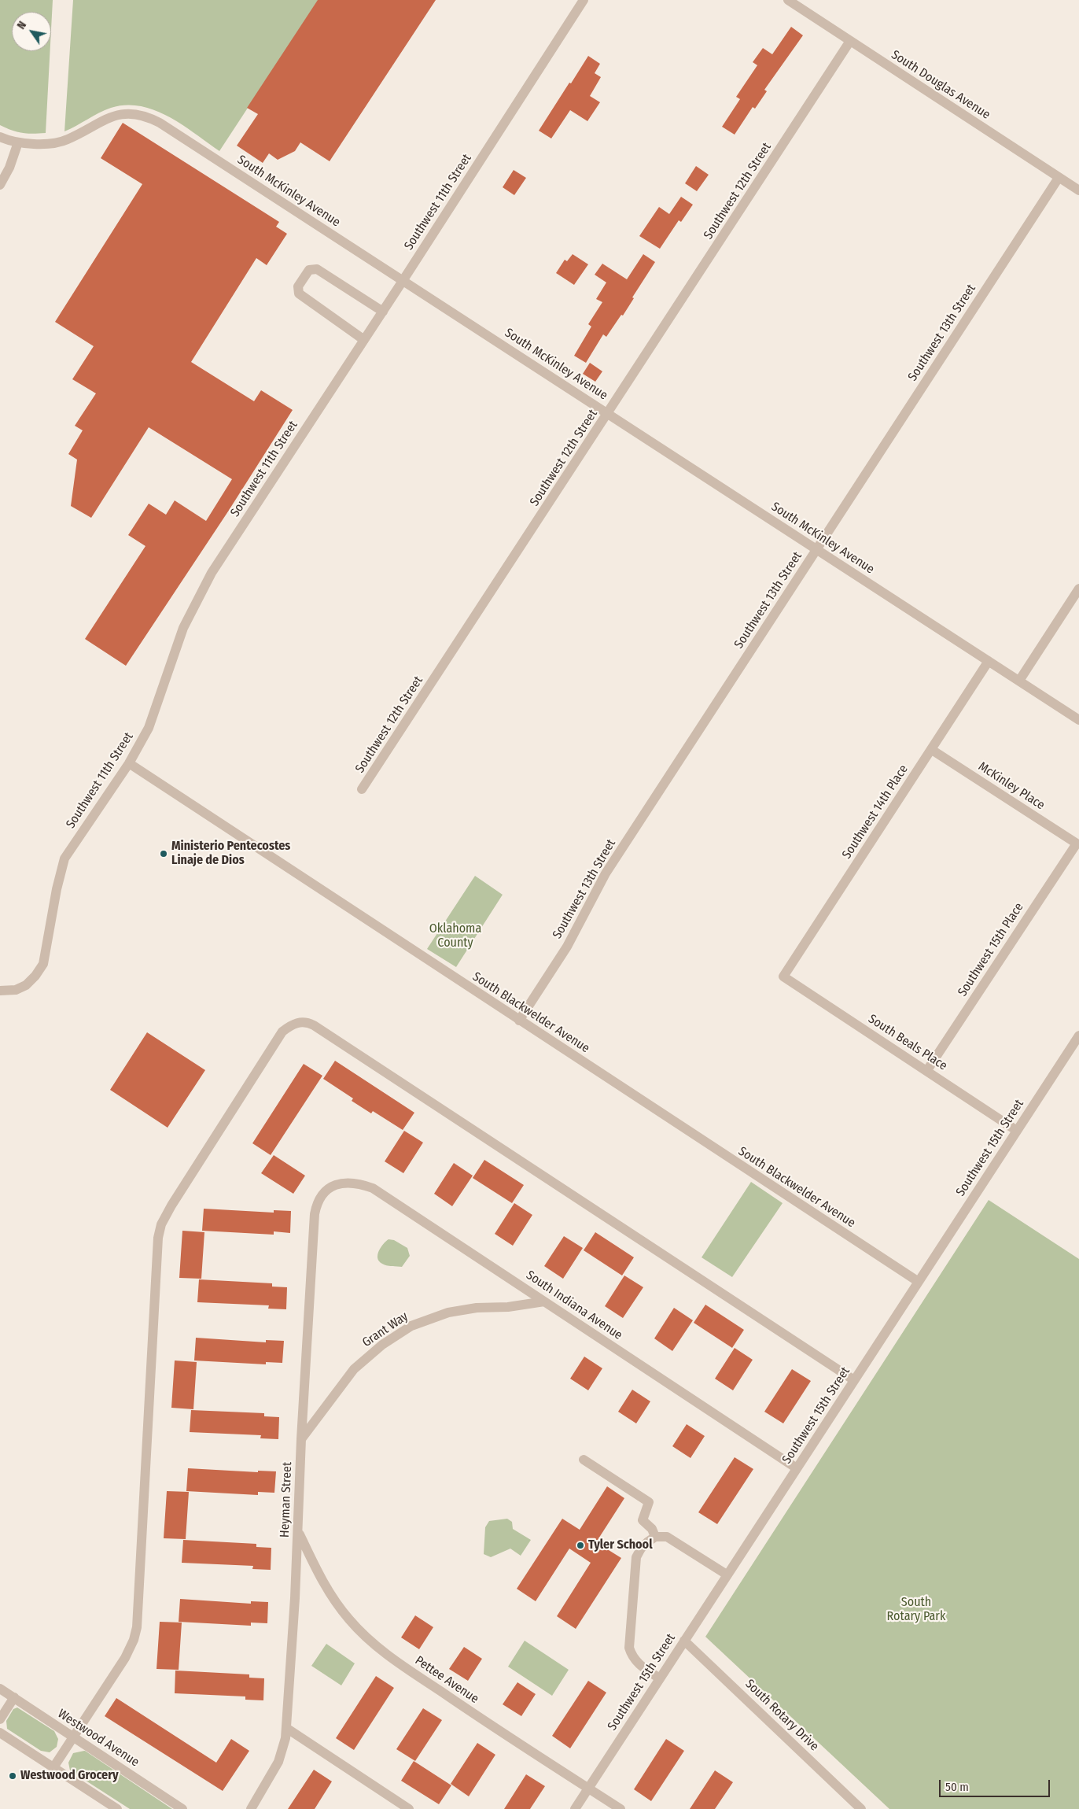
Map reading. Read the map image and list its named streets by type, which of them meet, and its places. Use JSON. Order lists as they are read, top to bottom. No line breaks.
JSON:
{"streets":{"street":["South Douglas Avenue","South McKinley Avenue","Southwest 12th Street","Southwest 11th Street","Southwest 13th Street","McKinley Place","Southwest 14th Place","Southwest 15th Place","South Blackwelder Avenue","South Beals Place","Southwest 15th Street","South Indiana Avenue","Grant Way","Heyman Street","Pettee Avenue","South Rotary Drive","Westwood Avenue"]},"crossings":[["South Douglas Avenue","Southwest 12th Street"],["South Douglas Avenue","Southwest 13th Street"],["South McKinley Avenue","Southwest 12th Street"],["South McKinley Avenue","Southwest 11th Street"],["South McKinley Avenue","Southwest 13th Street"],["South McKinley Avenue","Southwest 14th Place"],["Southwest 11th Street","South Blackwelder Avenue"],["Southwest 13th Street","South Blackwelder Avenue"],["McKinley Place","Southwest 14th Place"],["McKinley Place","Southwest 15th Place"],["Southwest 14th Place","South Beals Place"],["Southwest 15th Place","South Beals Place"],["South Blackwelder Avenue","Southwest 15th Street"],["South Beals Place","Southwest 15th Street"],["Southwest 15th Street","South Indiana Avenue"],["Southwest 15th Street","Pettee Avenue"],["Southwest 15th Street","South Rotary Drive"],["South Indiana Avenue","Grant Way"],["South Indiana Avenue","Heyman Street"],["Grant Way","Heyman Street"],["Heyman Street","Pettee Avenue"]],"parks":["Oklahoma County","South Rotary Park"],"places":["Ministerio Pentecostes Linaje de Dios","Tyler School","Westwood Grocery"],"scale_bar":"50 m","north":"top left"}
